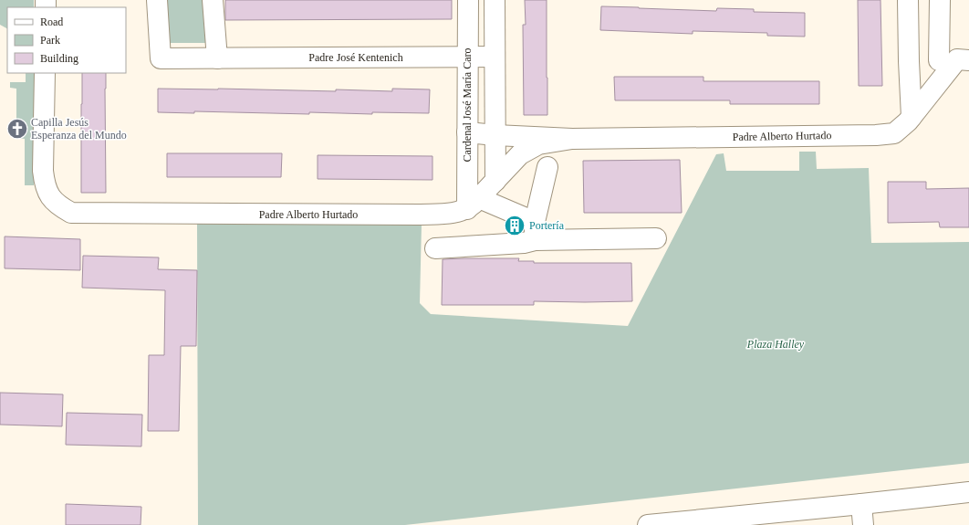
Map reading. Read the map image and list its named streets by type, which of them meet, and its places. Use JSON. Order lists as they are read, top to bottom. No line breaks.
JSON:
{"streets":{"street":["Padre José Kentenich","Cardenal José María Caro","Padre Alberto Hurtado"]},"crossings":[["Padre José Kentenich","Cardenal José María Caro"],["Cardenal José María Caro","Padre Alberto Hurtado"]],"parks":["Plaza Halley"],"places":{"church":["Capilla Jesús Esperanza del Mundo"],"building":["Portería"]},"legend":["Road","Park","Building"]}
